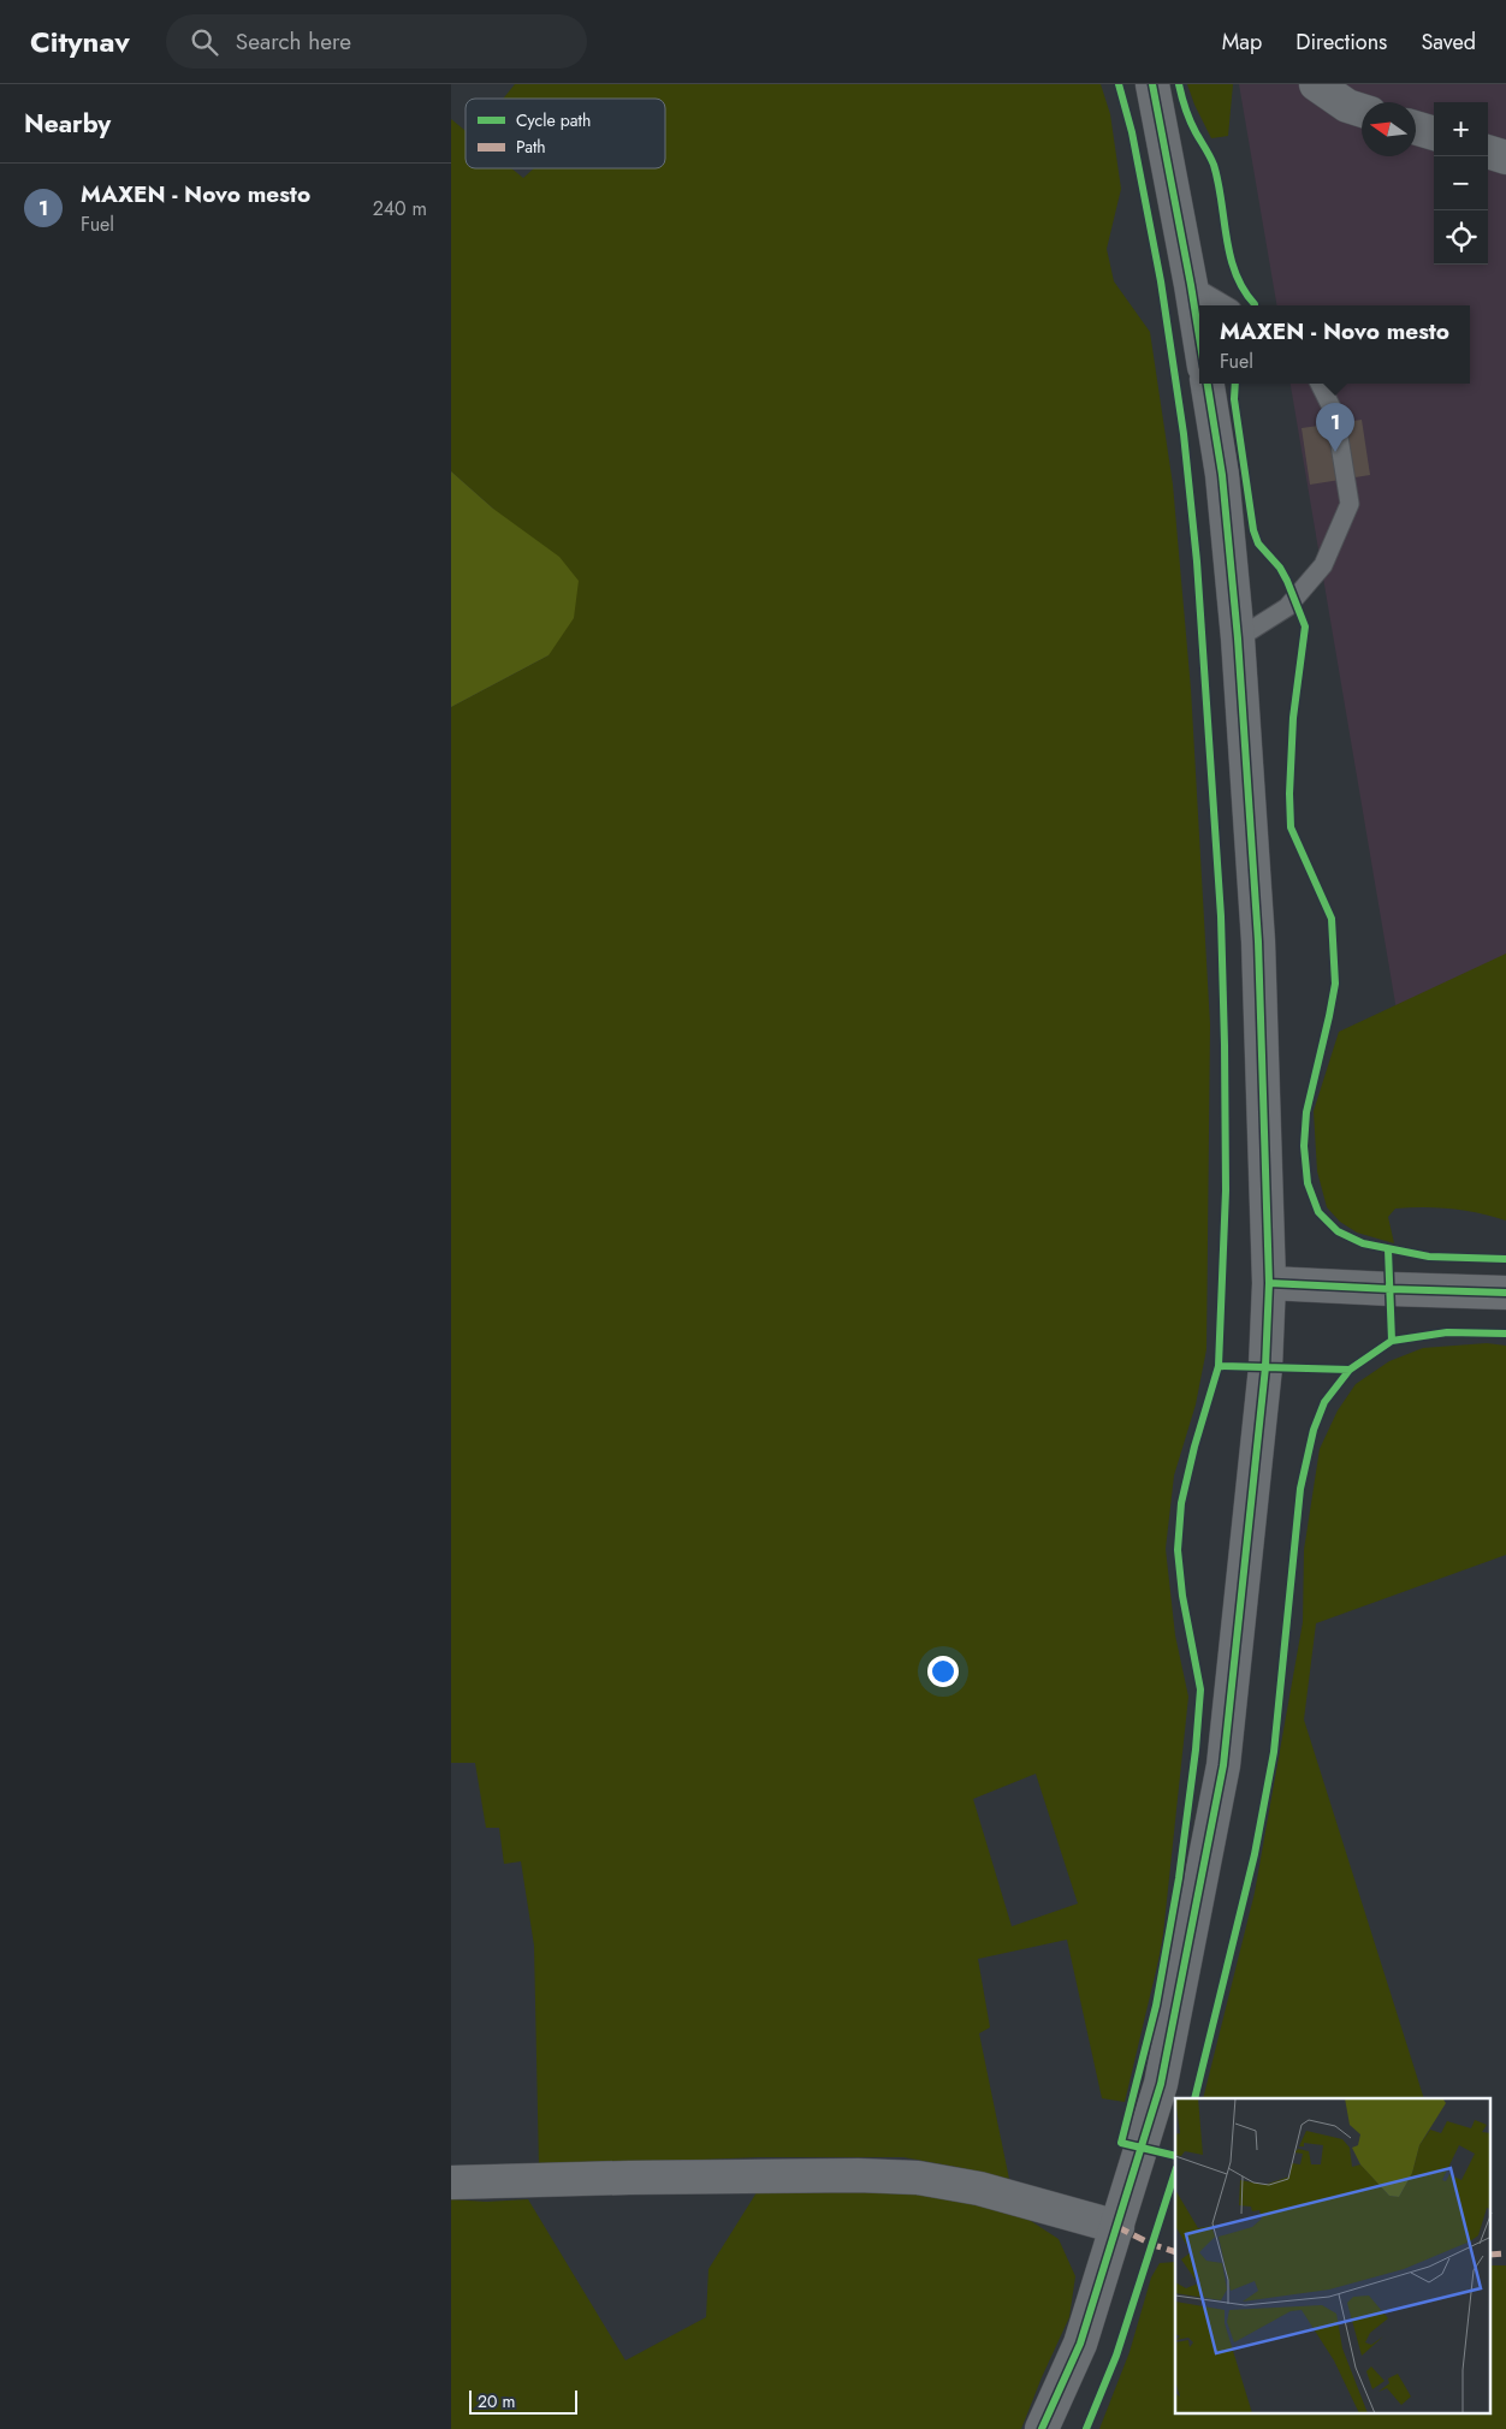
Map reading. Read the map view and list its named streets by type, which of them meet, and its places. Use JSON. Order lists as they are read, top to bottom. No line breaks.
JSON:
{"legend":["Cycle path","Path"],"scale_bar":"20 m","north":"left","page":{"header":"Citynav","search":"Search here","nav":["Map","Directions","Saved"],"heading":"Nearby","map_buttons":["+","−"],"list":[{"mark":"1","name":"MAXEN - Novo mesto","note":"Fuel","value":"240 m"}],"popup":["MAXEN - Novo mesto","Fuel"],"pins":"1","scale":"20 m"}}
